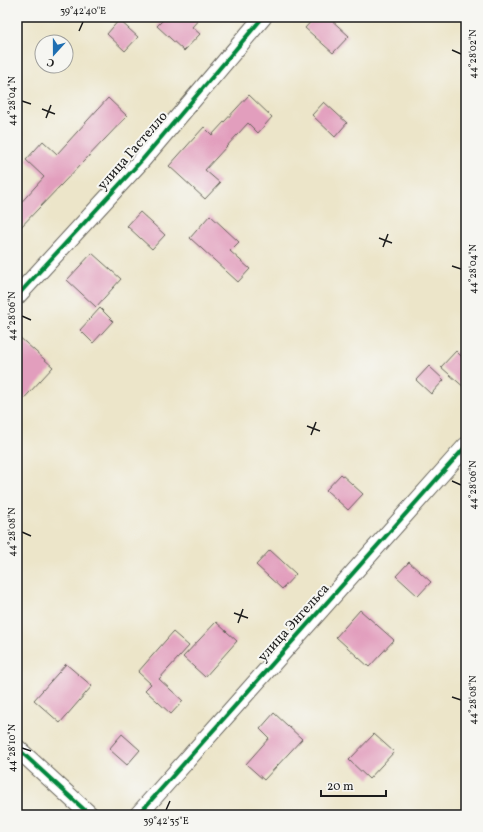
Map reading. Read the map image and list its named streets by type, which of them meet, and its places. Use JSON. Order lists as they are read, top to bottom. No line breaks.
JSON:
{"streets":{"street":["улица Гастелло","улица Энгельса"]},"scale_bar":"20 m","north":"bottom","coordinates":["39°42'40\"E","44°28'02\"N","44°28'04\"N","44°28'06\"N","44°28'08\"N","44°28'10\"N","39°42'35\"E"]}
